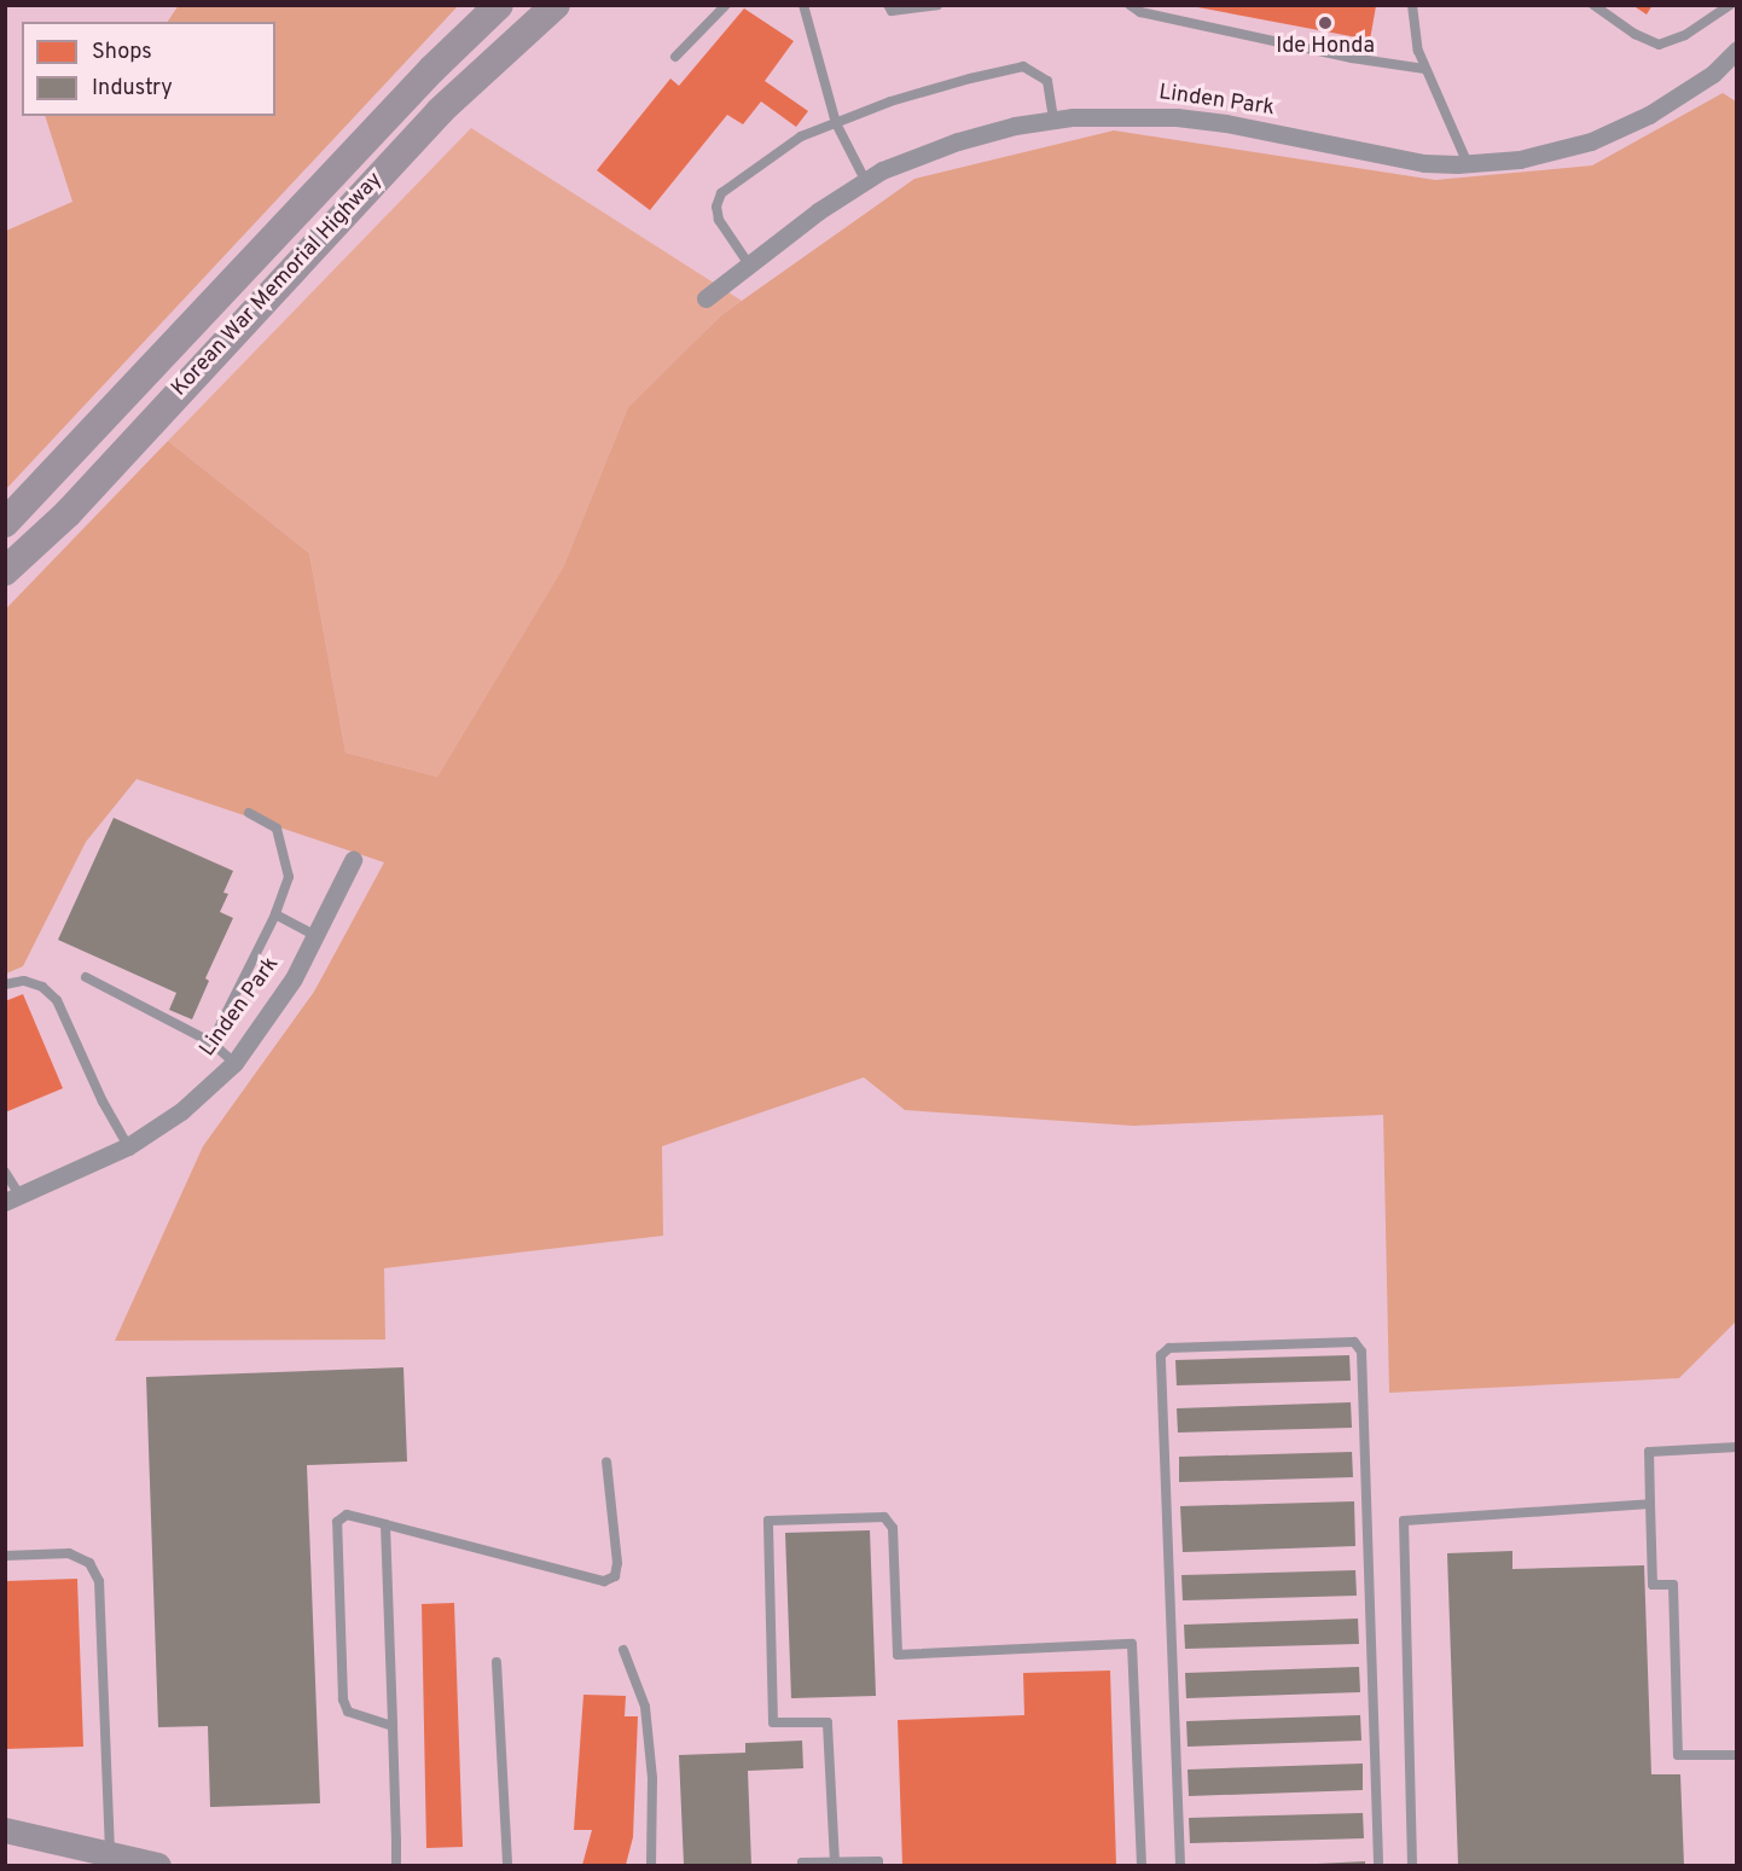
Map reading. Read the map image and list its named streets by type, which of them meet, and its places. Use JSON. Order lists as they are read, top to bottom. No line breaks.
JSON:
{"streets":{"main road":["Korean War Memorial Highway"],"street":["Linden Park"]},"places":["Ide Honda"],"legend":["Shops","Industry"]}
